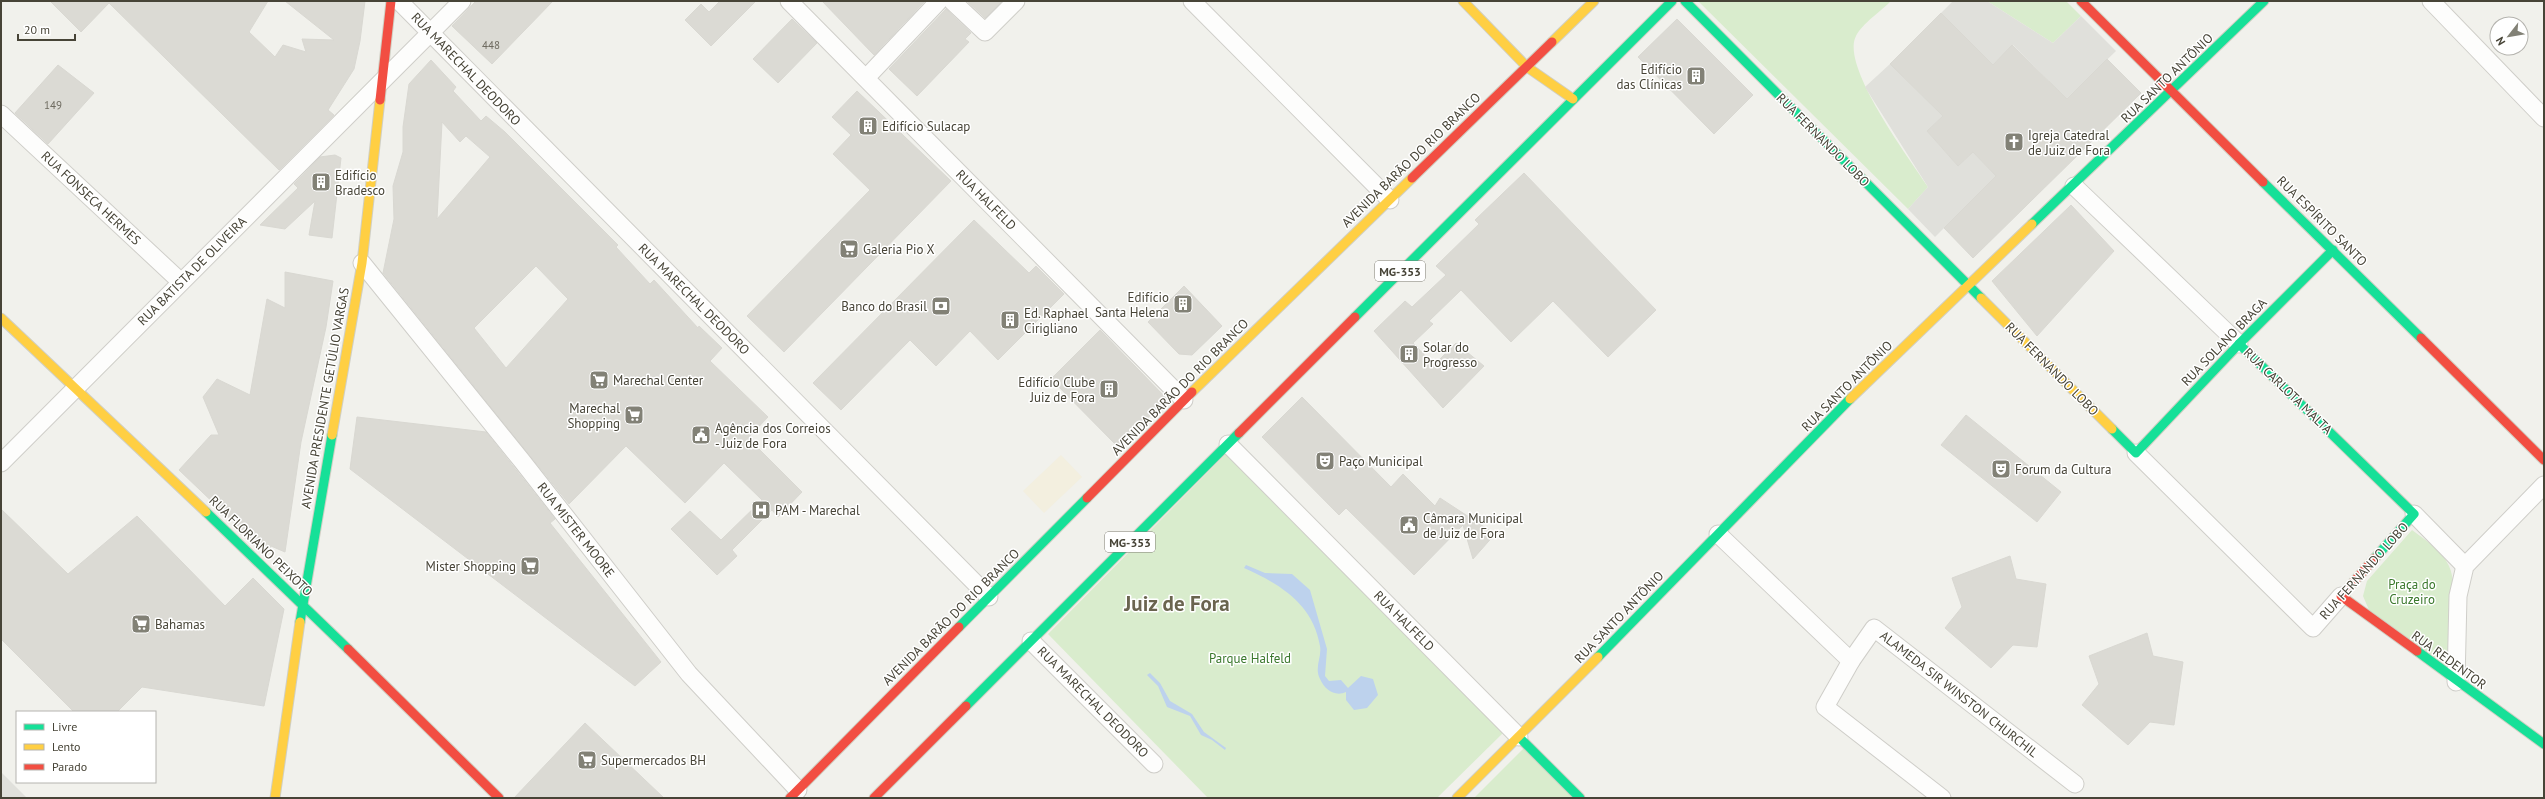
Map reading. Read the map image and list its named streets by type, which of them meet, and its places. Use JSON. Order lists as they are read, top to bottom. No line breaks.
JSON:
{"streets":{"street":["RUA MARECHAL DEODORO","RUA SANTO ANTÔNIO","RUA FERNANDO LOBO","AVENIDA BARÃO DO RIO BRANCO","RUA FONSECA HERMES","RUA HALFELD","RUA ESPÍRITO SANTO","RUA BATISTA DE OLIVEIRA","MG-353","RUA SOLANO BRAGA","RUA CARLOTA MALTA","AVENIDA PRESIDENTE GETÚLIO VARGAS","RUA MISTER MOORE","RUA FLORIANO PEIXOTO","RUA REDENTOR","ALAMEDA SIR WINSTON CHURCHIL"]},"crossings":[["RUA MARECHAL DEODORO","AVENIDA BARÃO DO RIO BRANCO"],["RUA MARECHAL DEODORO","RUA BATISTA DE OLIVEIRA"],["RUA MARECHAL DEODORO","MG-353"],["RUA SANTO ANTÔNIO","RUA FERNANDO LOBO"],["RUA SANTO ANTÔNIO","RUA HALFELD"],["RUA SANTO ANTÔNIO","RUA ESPÍRITO SANTO"],["RUA SANTO ANTÔNIO","RUA CARLOTA MALTA"],["RUA FERNANDO LOBO","RUA SOLANO BRAGA"],["RUA FERNANDO LOBO","RUA CARLOTA MALTA"],["RUA FERNANDO LOBO","RUA REDENTOR"],["AVENIDA BARÃO DO RIO BRANCO","RUA HALFELD"],["AVENIDA BARÃO DO RIO BRANCO","RUA MISTER MOORE"],["RUA FONSECA HERMES","RUA BATISTA DE OLIVEIRA"],["RUA HALFELD","MG-353"],["RUA ESPÍRITO SANTO","RUA SOLANO BRAGA"],["RUA BATISTA DE OLIVEIRA","AVENIDA PRESIDENTE GETÚLIO VARGAS"],["RUA BATISTA DE OLIVEIRA","RUA FLORIANO PEIXOTO"],["RUA SOLANO BRAGA","RUA CARLOTA MALTA"],["AVENIDA PRESIDENTE GETÚLIO VARGAS","RUA MISTER MOORE"],["AVENIDA PRESIDENTE GETÚLIO VARGAS","RUA FLORIANO PEIXOTO"]],"districts":["Juiz de Fora"],"parks":["Praça do Cruzeiro","Parque Halfeld"],"places":{"building":["Edifício das Clínicas","Edifício Sulacap","Edifício Bradesco","Edifício Santa Helena","Ed. Raphael Cirigliano","Solar do Progresso","Edifício Clube Juiz de Fora"],"church":["Igreja Catedral de Juiz de Fora"],"supermarket":["Galeria Pio X","Marechal Center","Marechal Shopping","Mister Shopping","Bahamas","Supermercados BH"],"bank":["Banco do Brasil"],"public building":["Agência dos Correios - Juiz de Fora","Câmara Municipal de Juiz de Fora"],"theatre":["Paço Municipal","Forum da Cultura"],"hospital":["PAM - Marechal"]},"house_numbers":["448","149"],"legend":["Livre","Lento","Parado"],"scale_bar":"20 m","north":"bottom left"}
